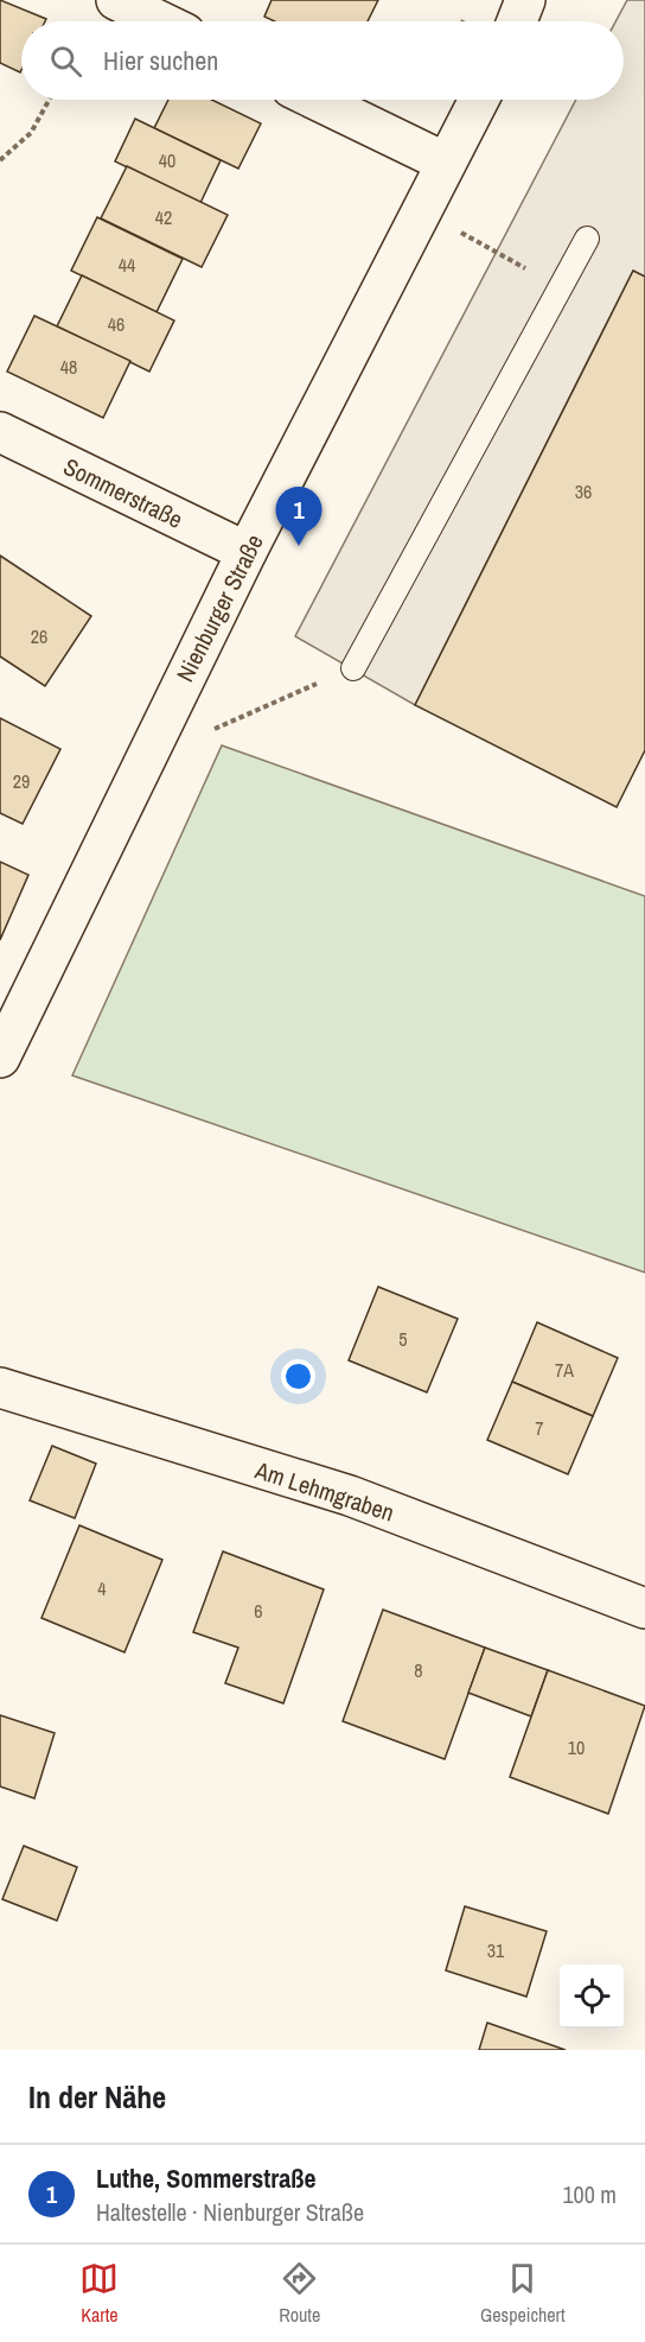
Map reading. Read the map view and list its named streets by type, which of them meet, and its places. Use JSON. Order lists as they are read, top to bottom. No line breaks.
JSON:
{"streets":{"street":["Sommerstraße","Nienburger Straße","Am Lehmgraben"]},"crossings":[["Sommerstraße","Nienburger Straße"]],"house_numbers":["40","42","44","46","48","36","26","29","5","7A","7","4","6","8","10","31"],"page":{"search":"Hier suchen","pins":"1","heading":"In der Nähe","list":[{"mark":"1","name":"Luthe, Sommerstraße","note":"Haltestelle · Nienburger Straße","value":"100 m"}],"nav":["Karte","Route","Gespeichert"]}}
